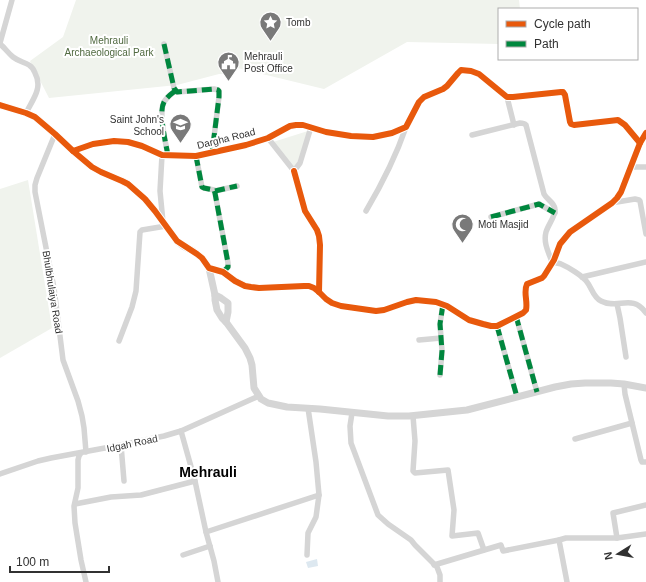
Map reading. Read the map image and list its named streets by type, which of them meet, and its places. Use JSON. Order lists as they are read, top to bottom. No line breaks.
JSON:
{"streets":{"street":["Dargha Road","Bhulbhulaiya Road","Idgah Road"]},"crossings":[["Bhulbhulaiya Road","Idgah Road"]],"districts":["Mehrauli"],"parks":["Mehrauli Archaeological Park"],"places":{"place":["Tomb"],"public building":["Mehrauli Post Office"],"school or university":["Saint John's School"],"mosque":["Moti Masjid"]},"legend":["Cycle path","Path"],"scale_bar":"100 m","north":"left"}
